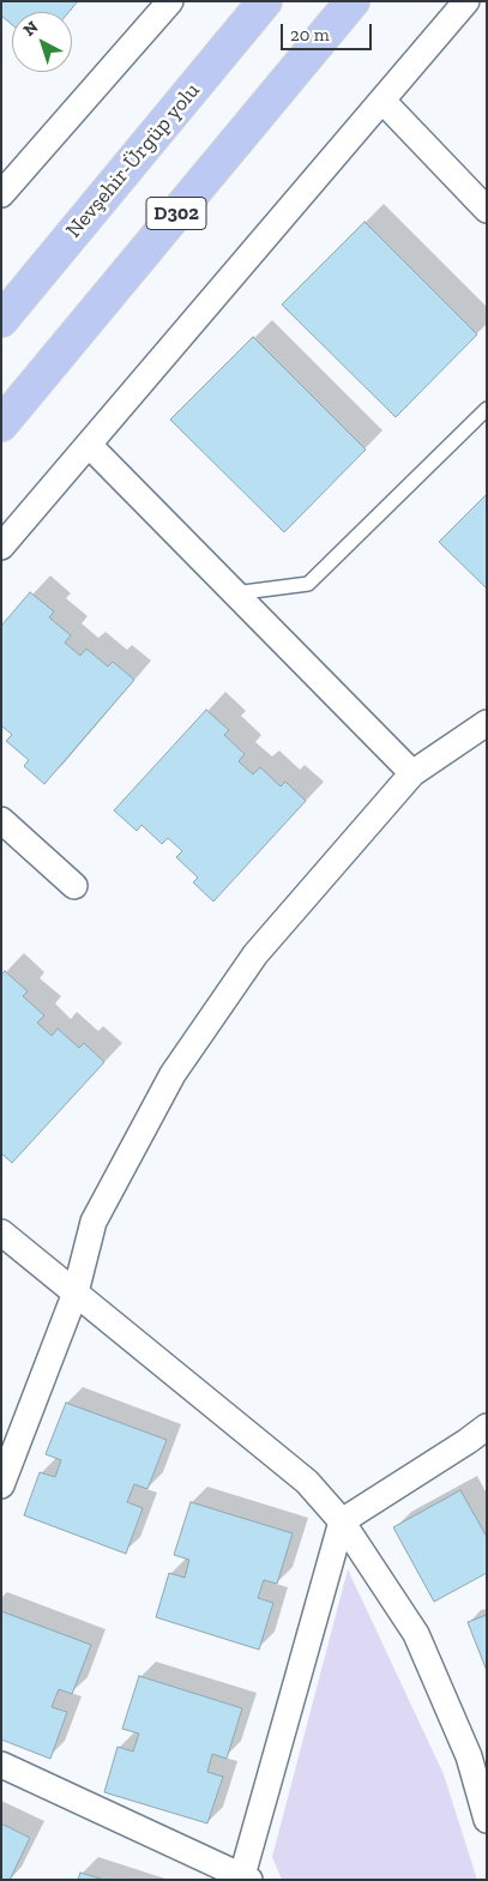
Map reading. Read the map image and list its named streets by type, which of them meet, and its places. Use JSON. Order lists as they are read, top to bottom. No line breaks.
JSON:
{"streets":{"highway":["Nevşehir-Ürgüp yolu","D302"]},"scale_bar":"20 m","north":"top left"}
